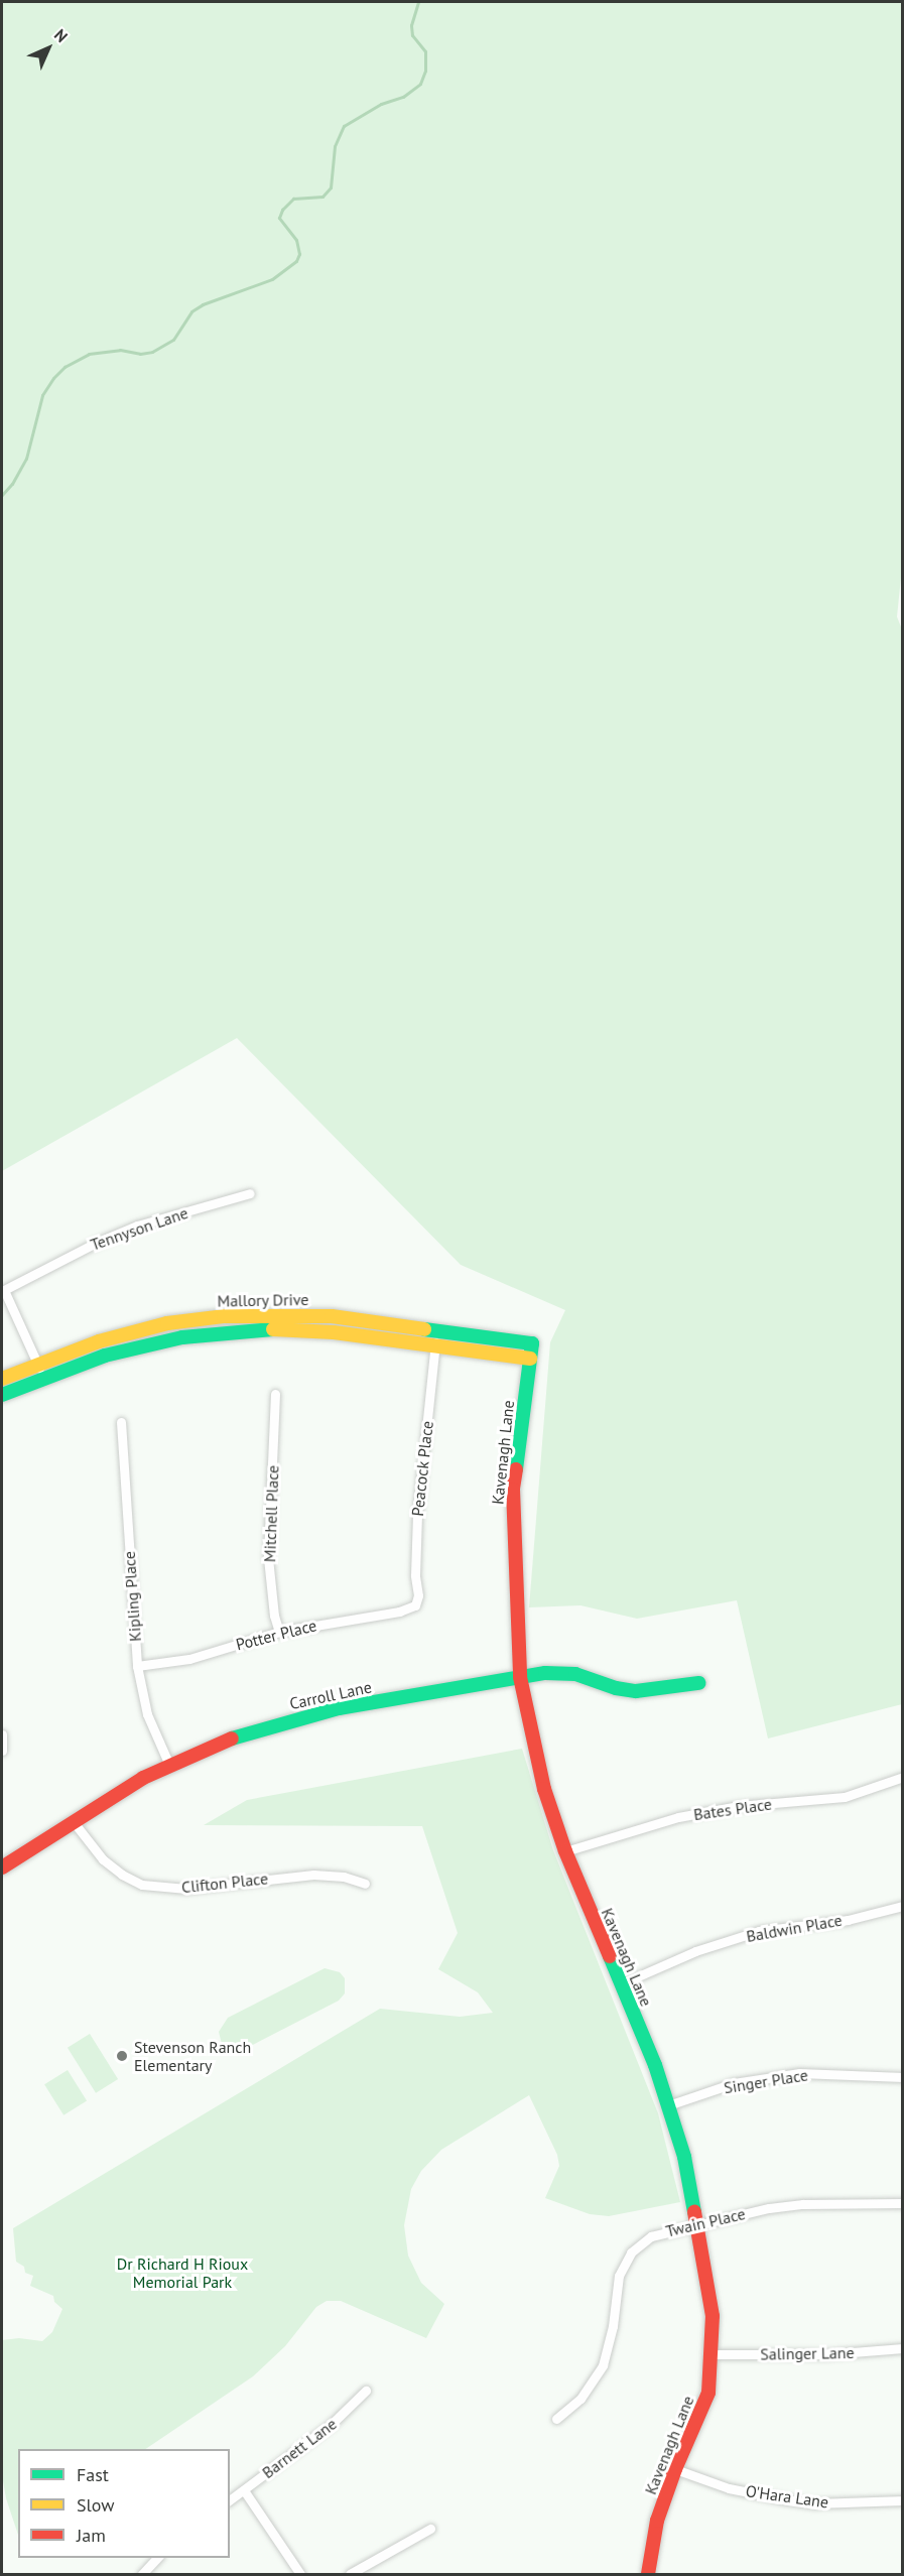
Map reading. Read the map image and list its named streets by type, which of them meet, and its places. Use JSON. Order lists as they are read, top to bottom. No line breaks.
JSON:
{"streets":{"main road":["Mallory Drive","Kavenagh Lane","Carroll Lane"],"street":["Tennyson Lane","Peacock Place","Mitchell Place","Kipling Place","Potter Place","Bates Place","Clifton Place","Baldwin Place","Singer Place","Twain Place","Salinger Lane","Barnett Lane","O'Hara Lane"]},"crossings":[["Mallory Drive","Kavenagh Lane"],["Mallory Drive","Peacock Place"],["Kavenagh Lane","Carroll Lane"],["Kavenagh Lane","Bates Place"],["Kavenagh Lane","Baldwin Place"],["Kavenagh Lane","Singer Place"],["Kavenagh Lane","Twain Place"],["Kavenagh Lane","Salinger Lane"],["Kavenagh Lane","O'Hara Lane"],["Peacock Place","Potter Place"],["Mitchell Place","Potter Place"],["Kipling Place","Potter Place"],["Kipling Place","Carroll Lane"],["Carroll Lane","Clifton Place"]],"parks":["Dr Richard H Rioux Memorial Park"],"places":["Stevenson Ranch Elementary"],"legend":["Fast","Slow","Jam"],"north":"top right"}
